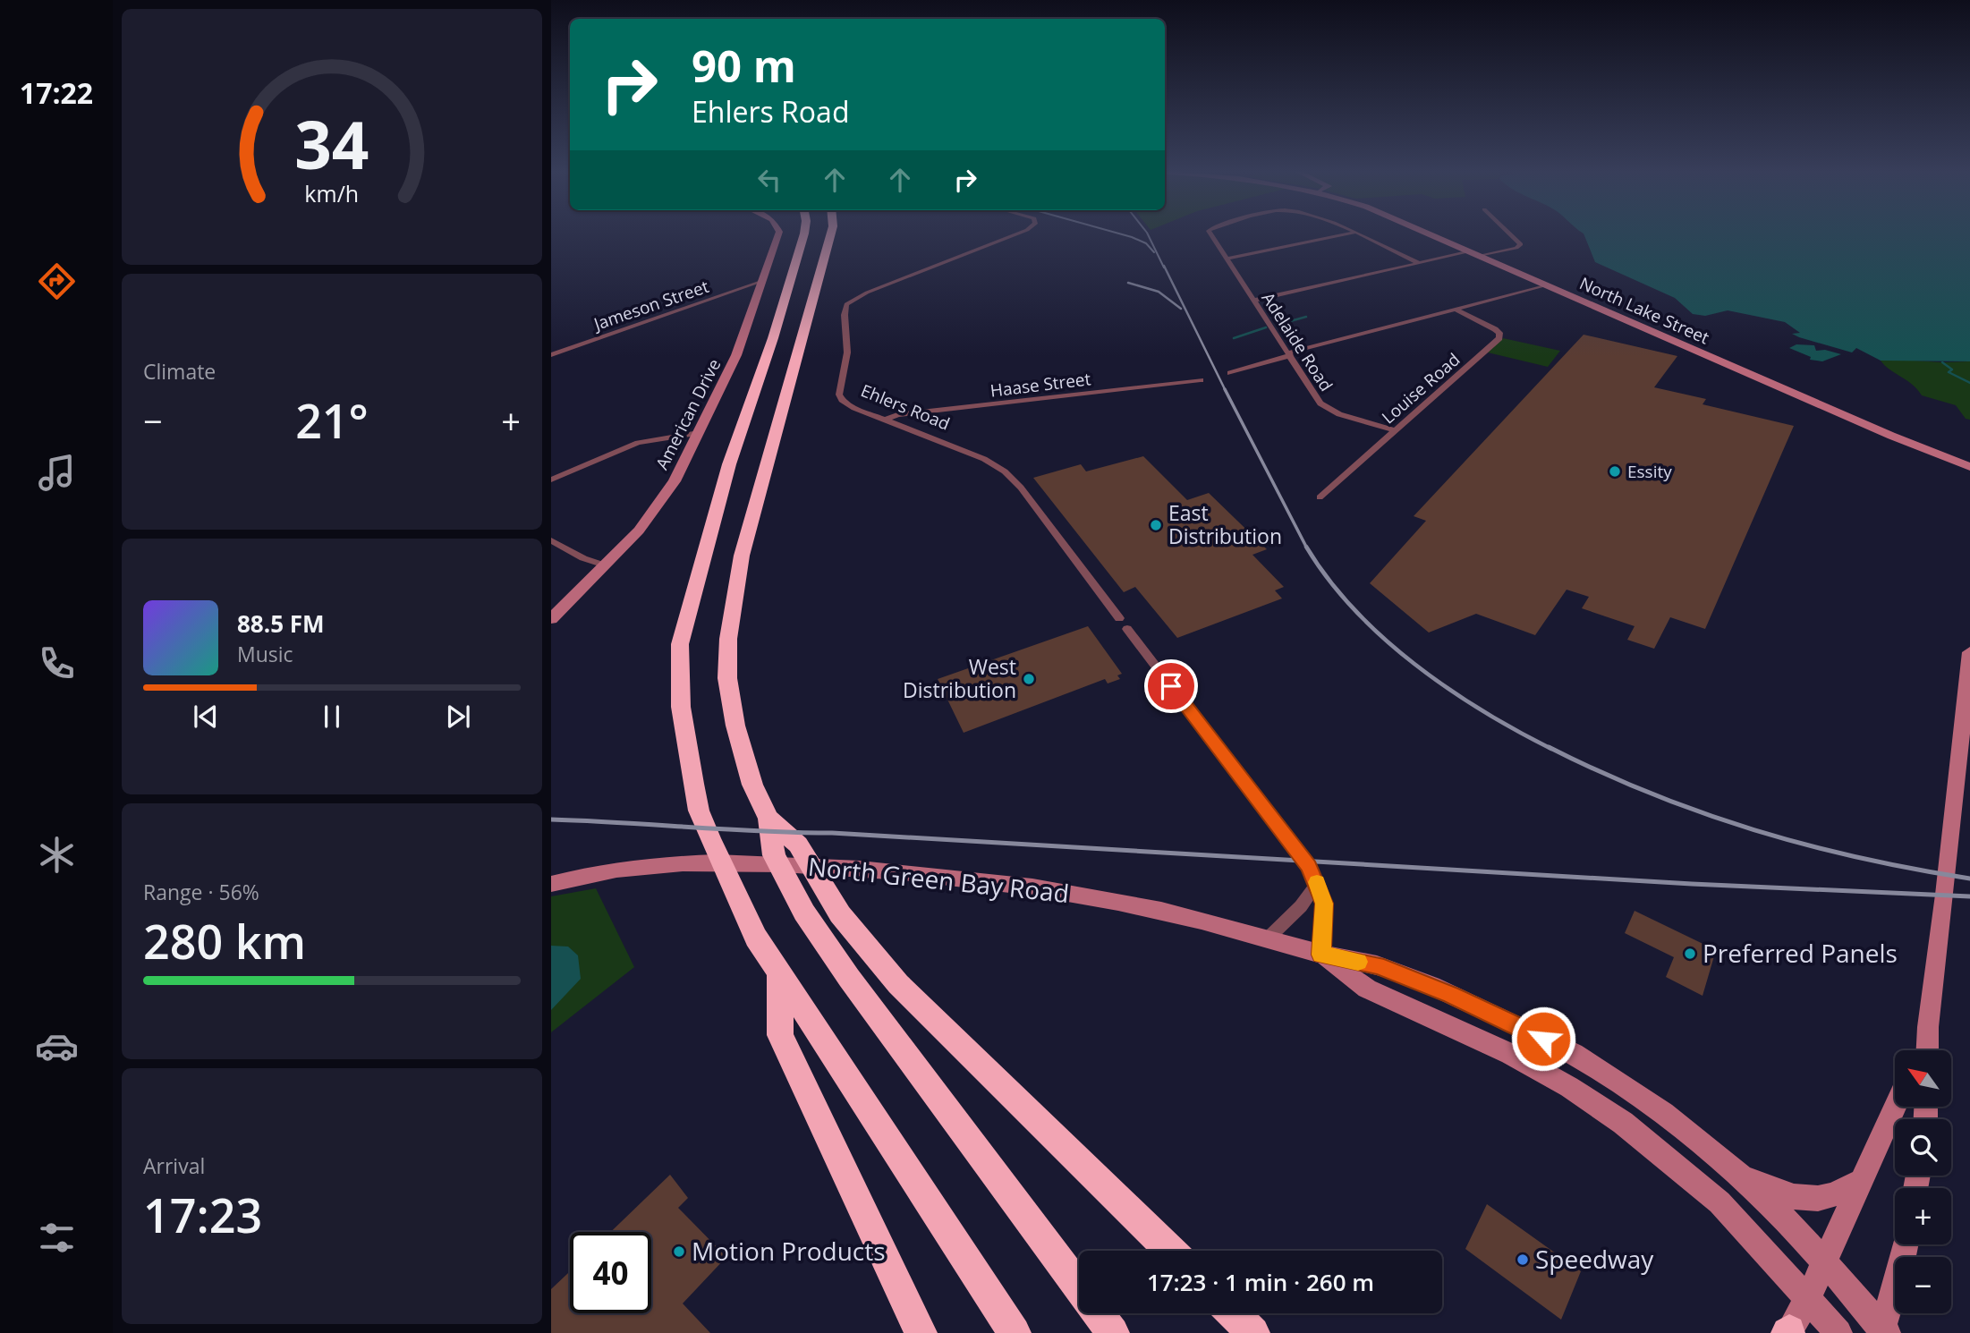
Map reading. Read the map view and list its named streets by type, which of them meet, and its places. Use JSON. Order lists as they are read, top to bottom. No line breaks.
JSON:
{"streets":{"street":["Jameson Street","North Lake Street","Adelaide Road","Haase Street","Louise Road","Ehlers Road","American Drive","North Green Bay Road"]},"crossings":[["Jameson Street","American Drive"],["Adelaide Road","Louise Road"],["Haase Street","Ehlers Road"],["Ehlers Road","North Green Bay Road"]],"places":["Essity","East Distribution","West Distribution","Preferred Panels","Motion Products","Speedway"],"north":"top left","page":{"tabs":"17:22","turn":["90 m","Ehlers Road"],"tile":["Climate",["Range · 56%","280 km"],["Arrival","17:23"]],"heat":["−","21°","+"],"song":["88.5 FM","Music"],"map_buttons":["+","−"],"limit":"40","trip":"17:23 · 1 min · 260 m","gauge":["34","km/h"]}}
